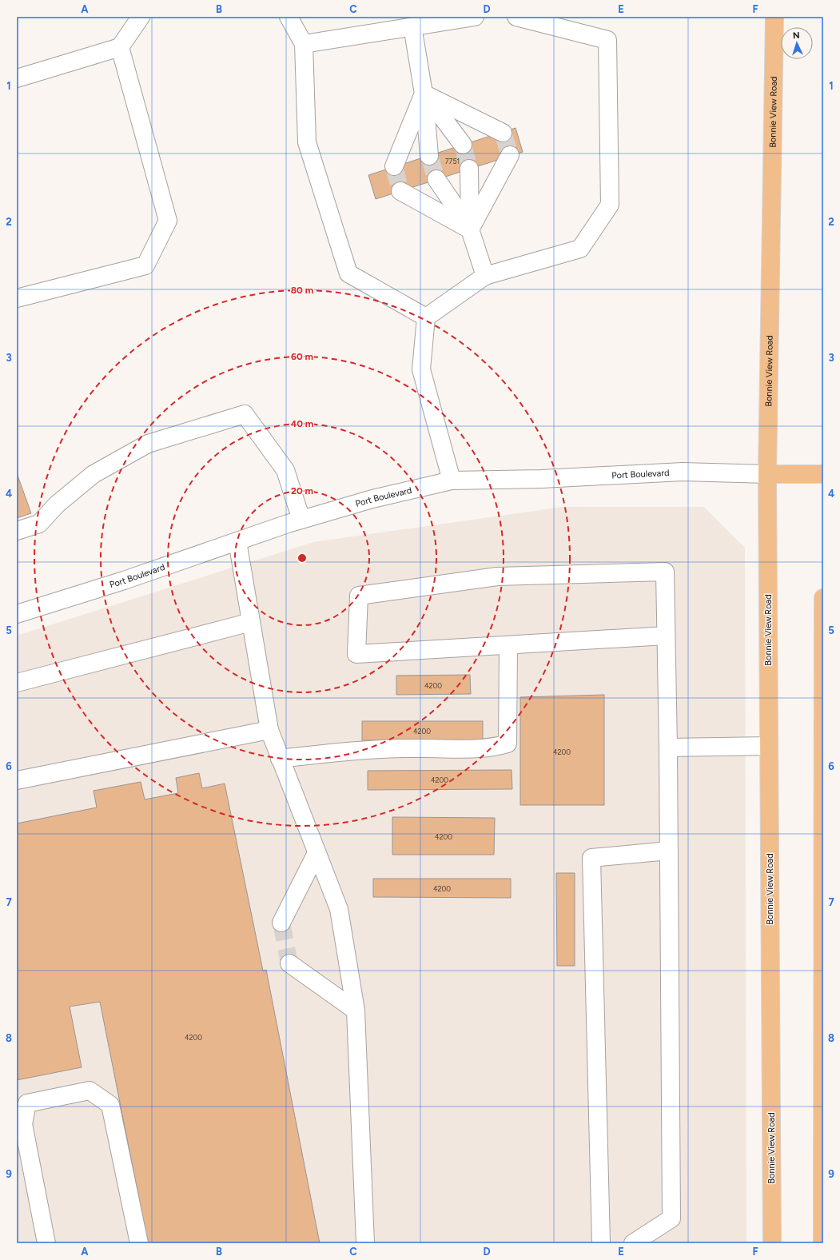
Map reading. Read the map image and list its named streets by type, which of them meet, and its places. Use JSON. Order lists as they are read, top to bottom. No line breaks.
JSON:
{"streets":{"main road":["Bonnie View Road"],"street":["Port Boulevard"]},"crossings":[["Bonnie View Road","Port Boulevard"]],"house_numbers":["7751","4200","4200","4200","4200","4200","4200","4200"],"north":"top","grid":{"columns":["A","B","C","D","E","F"],"rows":["1","2","3","4","5","6","7","8","9"]},"rings":["80 m","60 m","40 m","20 m"]}
